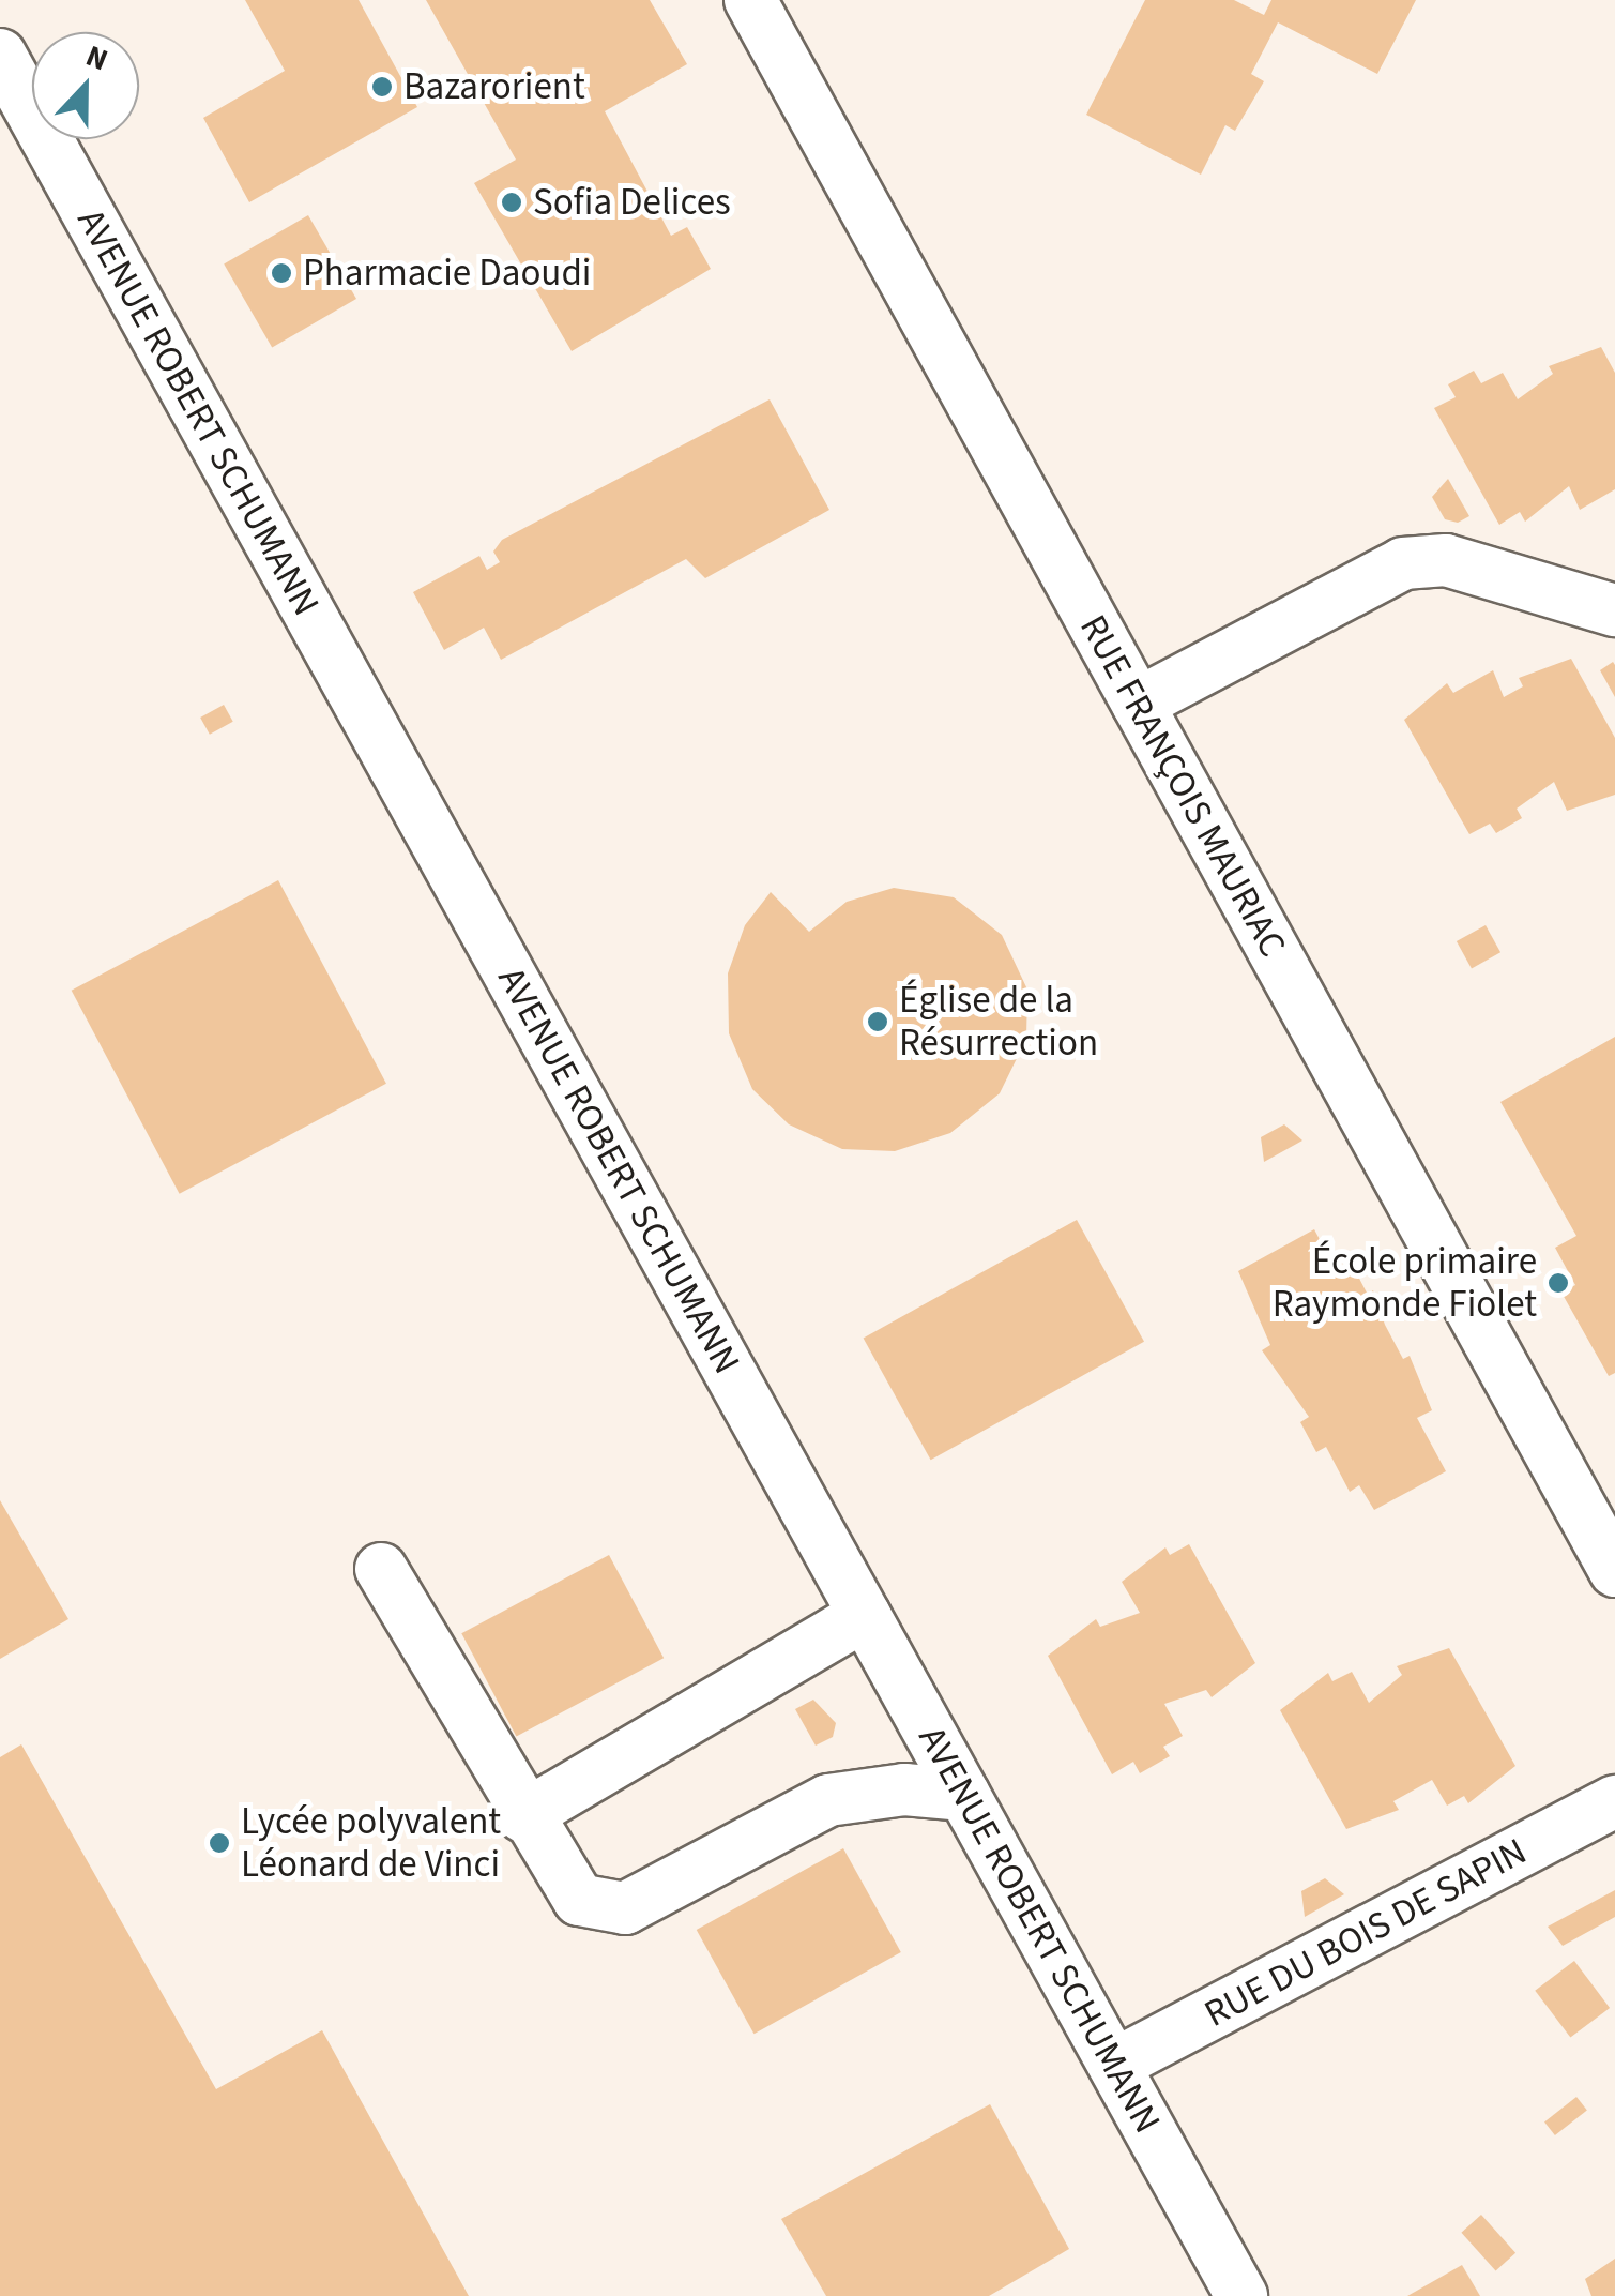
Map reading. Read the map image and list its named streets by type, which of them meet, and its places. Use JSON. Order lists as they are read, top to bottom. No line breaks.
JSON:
{"streets":{"street":["AVENUE ROBERT SCHUMANN","RUE FRANÇOIS MAURIAC","RUE DU BOIS DE SAPIN"]},"crossings":[["AVENUE ROBERT SCHUMANN","RUE DU BOIS DE SAPIN"]],"places":["Bazarorient","Sofia Delices","Pharmacie Daoudi","Église de la Résurrection","École primaire Raymonde Fiolet","Lycée polyvalent Léonard de Vinci"],"north":"top"}
